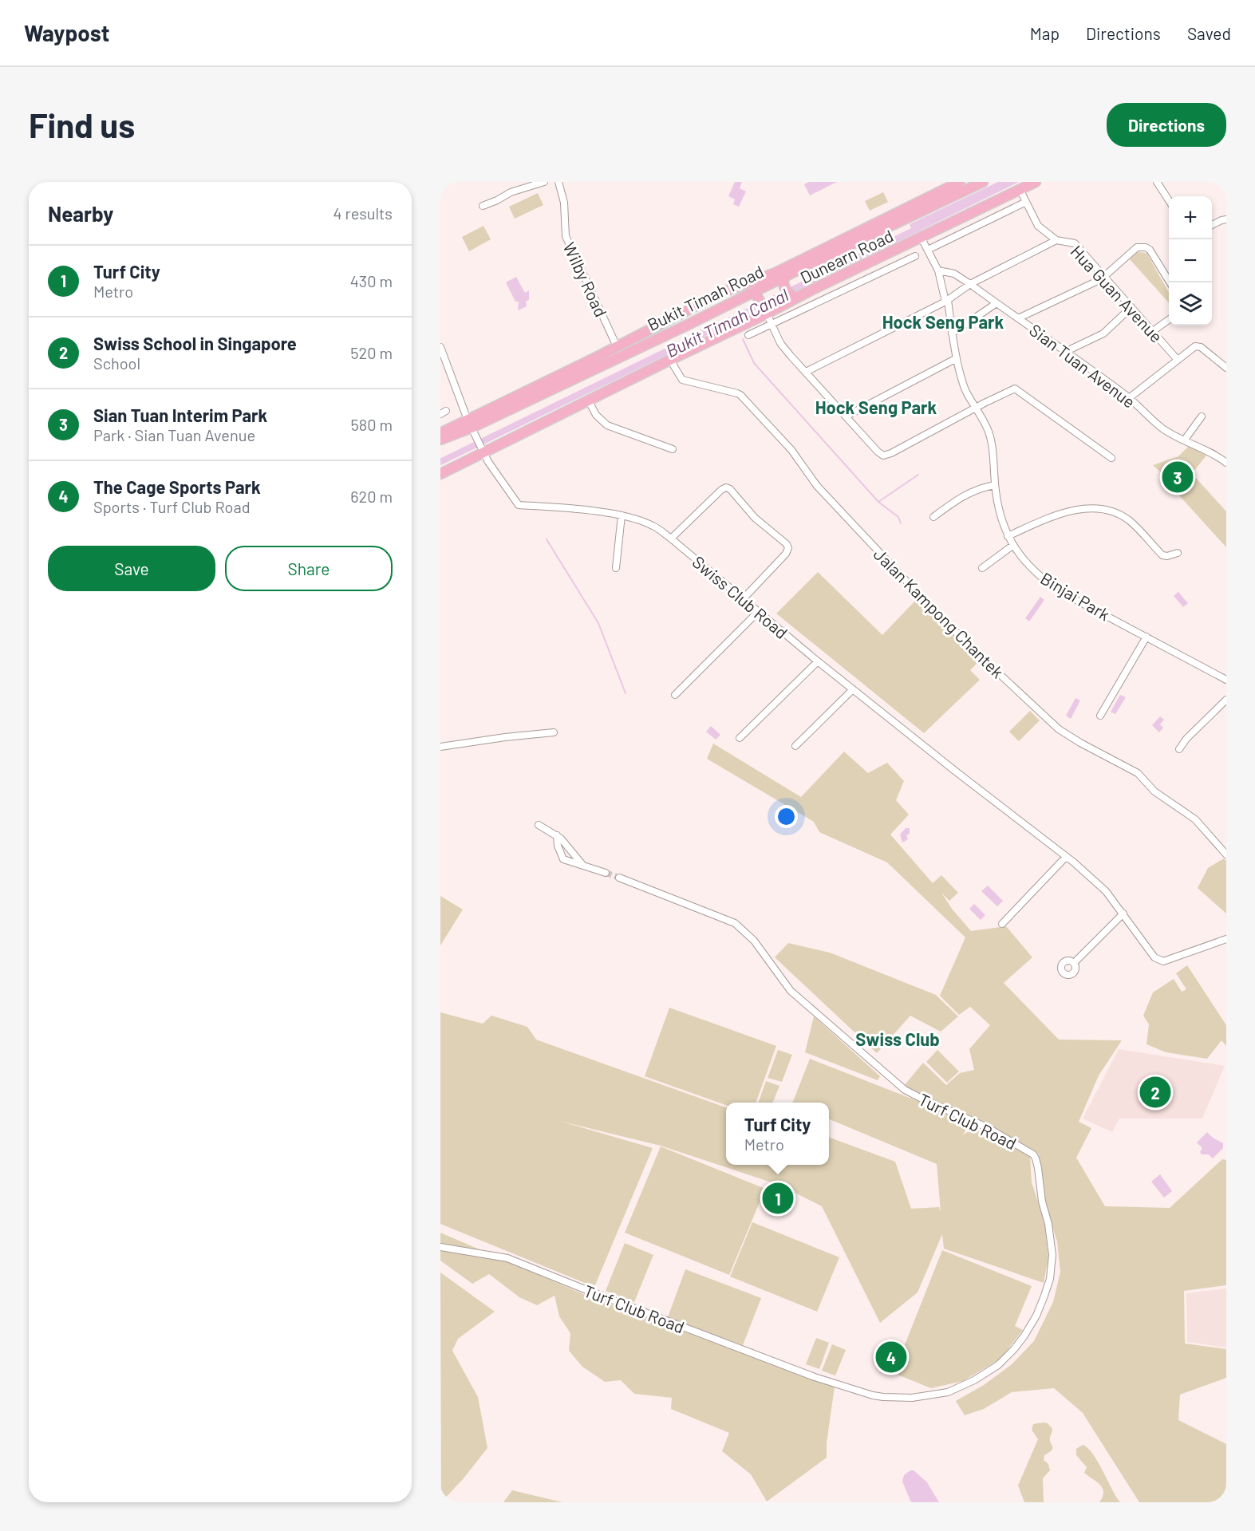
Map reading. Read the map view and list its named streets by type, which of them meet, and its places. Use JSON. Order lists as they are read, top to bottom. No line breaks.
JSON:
{"streets":{"highway":["Dunearn Road","Bukit Timah Road"],"street":["Wilby Road","Hua Guan Avenue","Sian Tuan Avenue","Binjai Park","Swiss Club Road","Jalan Kampong Chantek","Turf Club Road"]},"crossings":[["Dunearn Road","Hua Guan Avenue"],["Dunearn Road","Binjai Park"],["Dunearn Road","Swiss Club Road"],["Dunearn Road","Jalan Kampong Chantek"],["Sian Tuan Avenue","Binjai Park"]],"districts":["Hock Seng Park","Hock Seng Park","Swiss Club"],"water":["Bukit Timah Canal"],"page":{"header":"Waypost","nav":["Map","Directions","Saved"],"buttons":["Directions",["Save","Share"]],"title":"Find us","heading":["Nearby","4 results"],"map_buttons":["+","−"],"list":[{"mark":"1","name":"Turf City","note":"Metro","value":"430 m"},{"mark":"2","name":"Swiss School in Singapore","note":"School","value":"520 m"},{"mark":"3","name":"Sian Tuan Interim Park","note":"Park · Sian Tuan Avenue","value":"580 m"},{"mark":"4","name":"The Cage Sports Park","note":"Sports · Turf Club Road","value":"620 m"}],"pins":["3","2","1","4"],"popup":["Turf City","Metro"]}}
